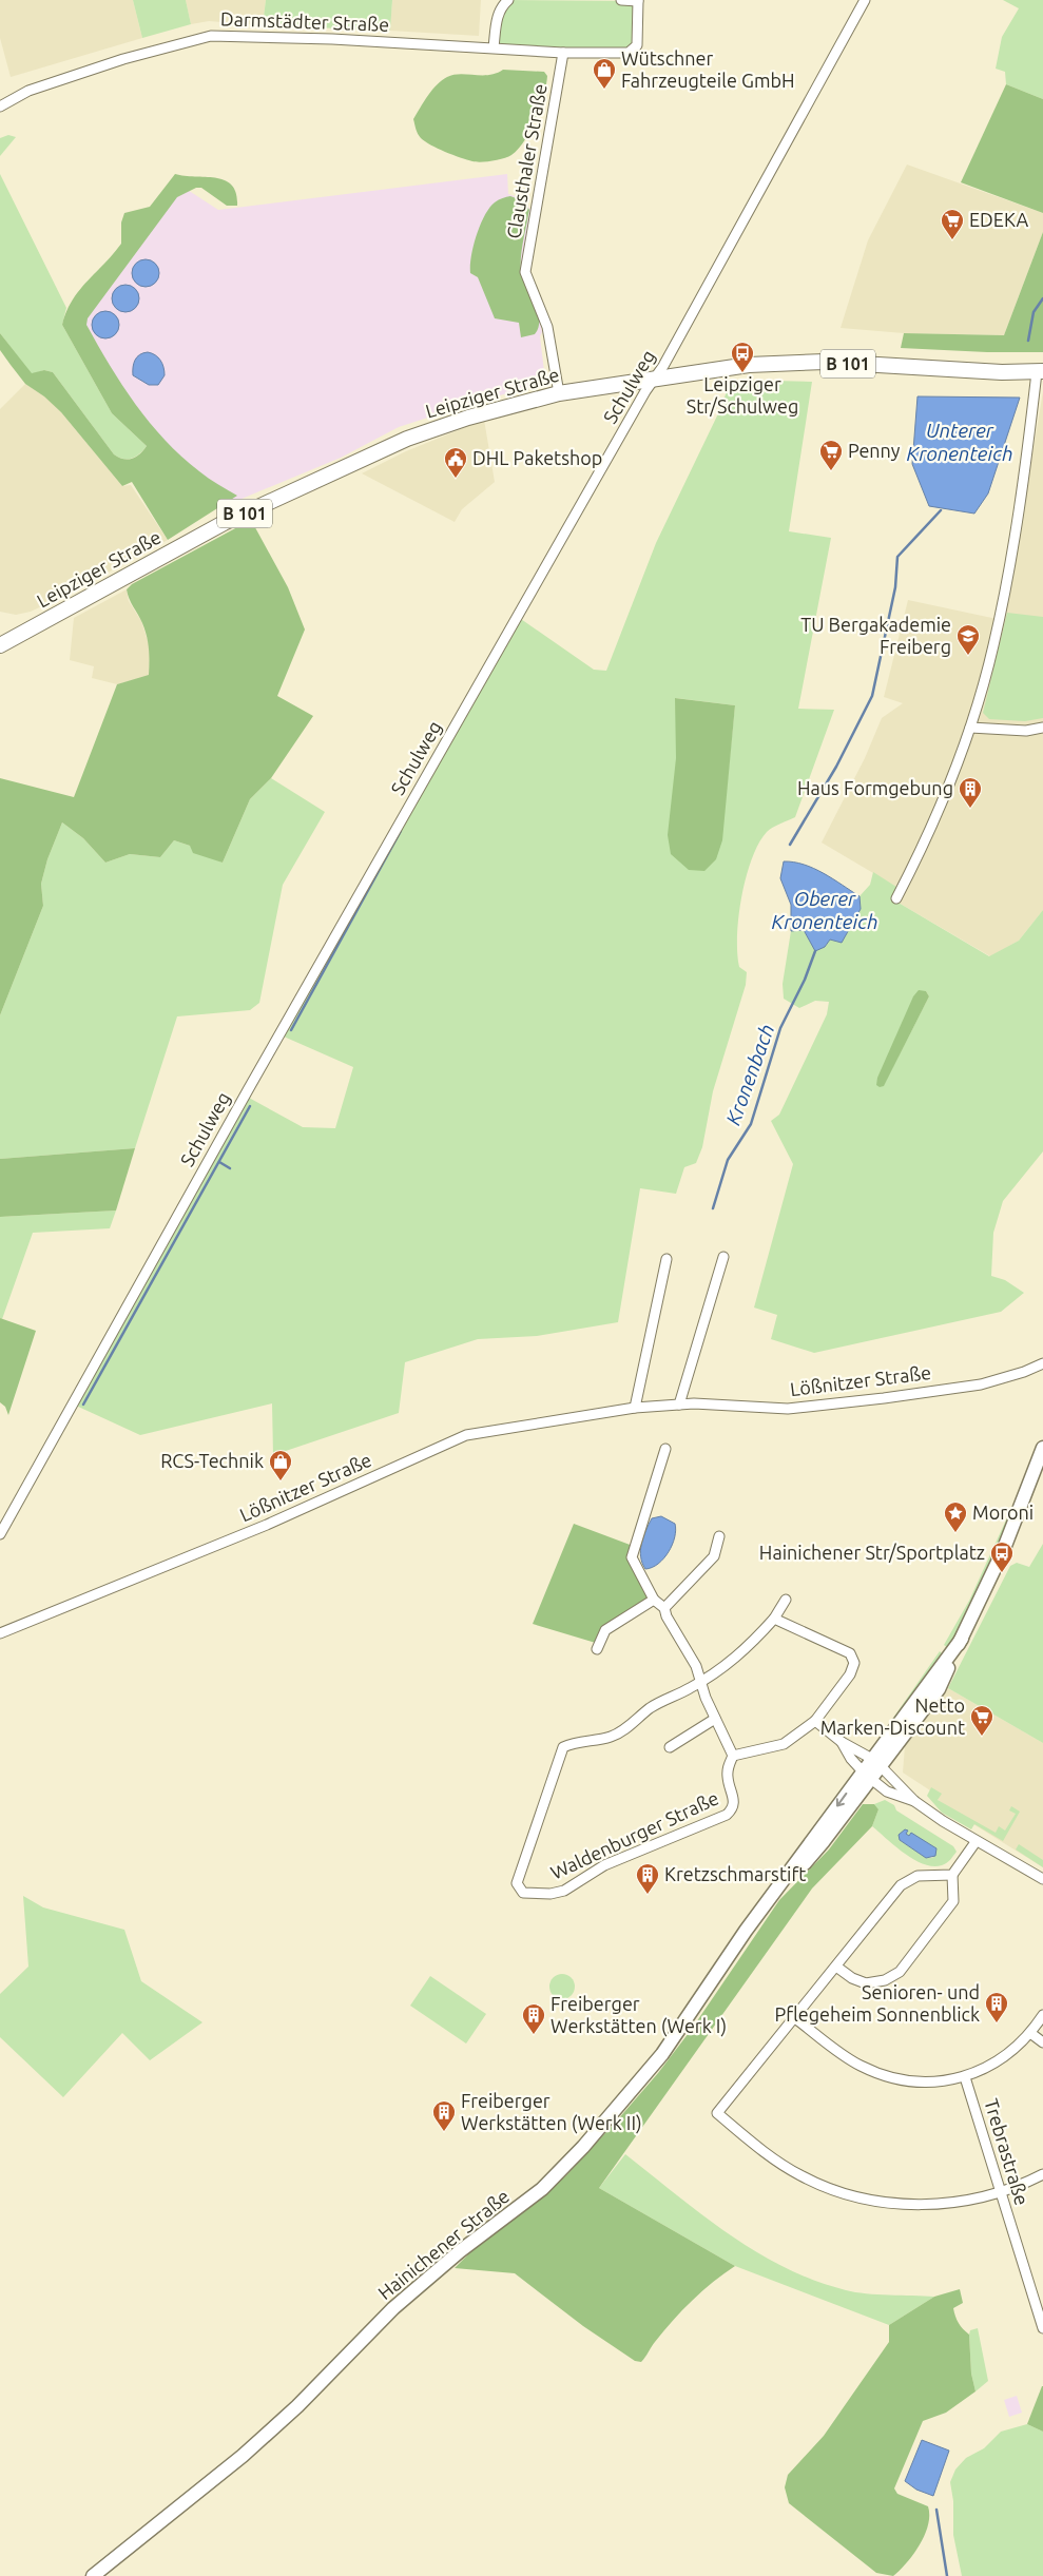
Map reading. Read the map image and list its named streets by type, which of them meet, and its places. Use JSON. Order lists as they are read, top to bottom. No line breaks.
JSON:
{"streets":{"main road":["B 101","Leipziger Straße","Hainichener Straße"],"street":["Darmstädter Straße","Clausthaler Straße","Schulweg","Lößnitzer Straße","Waldenburger Straße","Trebrastraße"]},"crossings":[["Darmstädter Straße","Clausthaler Straße"],["Clausthaler Straße","Leipziger Straße"],["Schulweg","Leipziger Straße"]],"water":["Unterer Kronenteich","Oberer Kronenteich","Kronenbach"],"places":{"shop":["Wütschner Fahrzeugteile GmbH","RCS-Technik"],"supermarket":["EDEKA","Penny","Netto Marken-Discount"],"bus stop":["Leipziger Str/Schulweg","Hainichener Str/Sportplatz"],"public building":["DHL Paketshop"],"school or university":["TU Bergakademie Freiberg"],"building":["Haus Formgebung","Kretzschmarstift","Senioren- und Pflegeheim Sonnenblick","Freiberger Werkstätten (Werk I)","Freiberger Werkstätten (Werk II)"],"place":["Moroni"]}}
